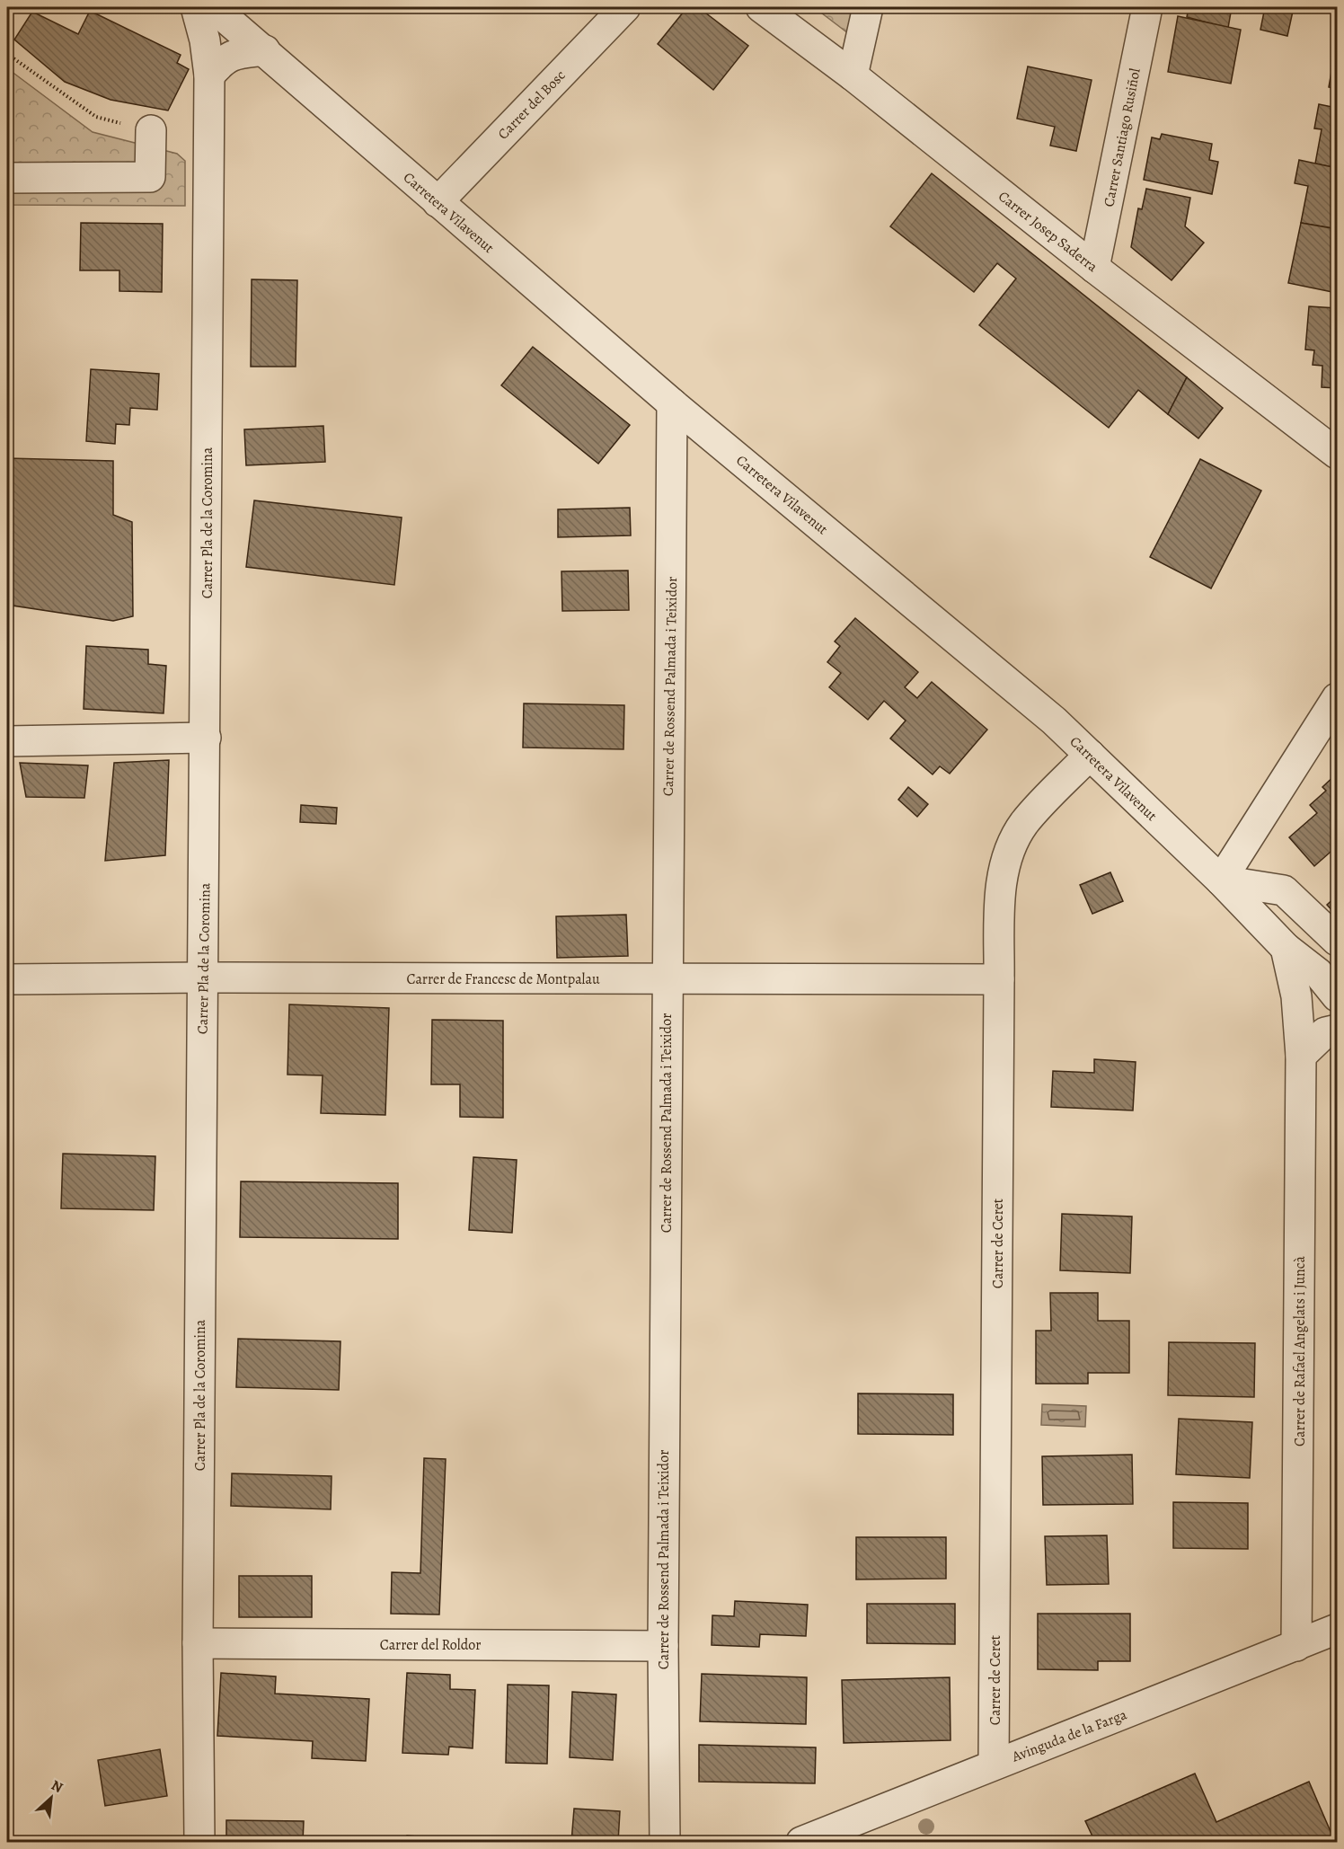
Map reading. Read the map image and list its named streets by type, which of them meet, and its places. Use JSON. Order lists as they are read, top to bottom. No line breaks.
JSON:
{"streets":{"street":["Carrer del Bosc","Carrer Santiago Rusiñol","Carretera Vilavenut","Carrer Josep Saderra","Carrer Pla de la Coromina","Carrer de Rossend Palmada i Teixidor","Carrer de Francesc de Montpalau","Carrer de Ceret","Carrer de Rafael Angelats i Juncà","Carrer del Roldor","Avinguda de la Farga"]},"crossings":[["Carrer del Bosc","Carretera Vilavenut"],["Carrer Santiago Rusiñol","Carrer Josep Saderra"],["Carretera Vilavenut","Carrer de Rossend Palmada i Teixidor"],["Carretera Vilavenut","Carrer de Ceret"],["Carretera Vilavenut","Carrer de Rafael Angelats i Juncà"],["Carrer Pla de la Coromina","Carrer de Francesc de Montpalau"],["Carrer Pla de la Coromina","Carrer del Roldor"],["Carrer de Rossend Palmada i Teixidor","Carrer de Francesc de Montpalau"],["Carrer de Rossend Palmada i Teixidor","Carrer del Roldor"],["Carrer de Francesc de Montpalau","Carrer de Ceret"],["Carrer de Ceret","Avinguda de la Farga"],["Carrer de Rafael Angelats i Juncà","Avinguda de la Farga"]],"north":"top right"}
